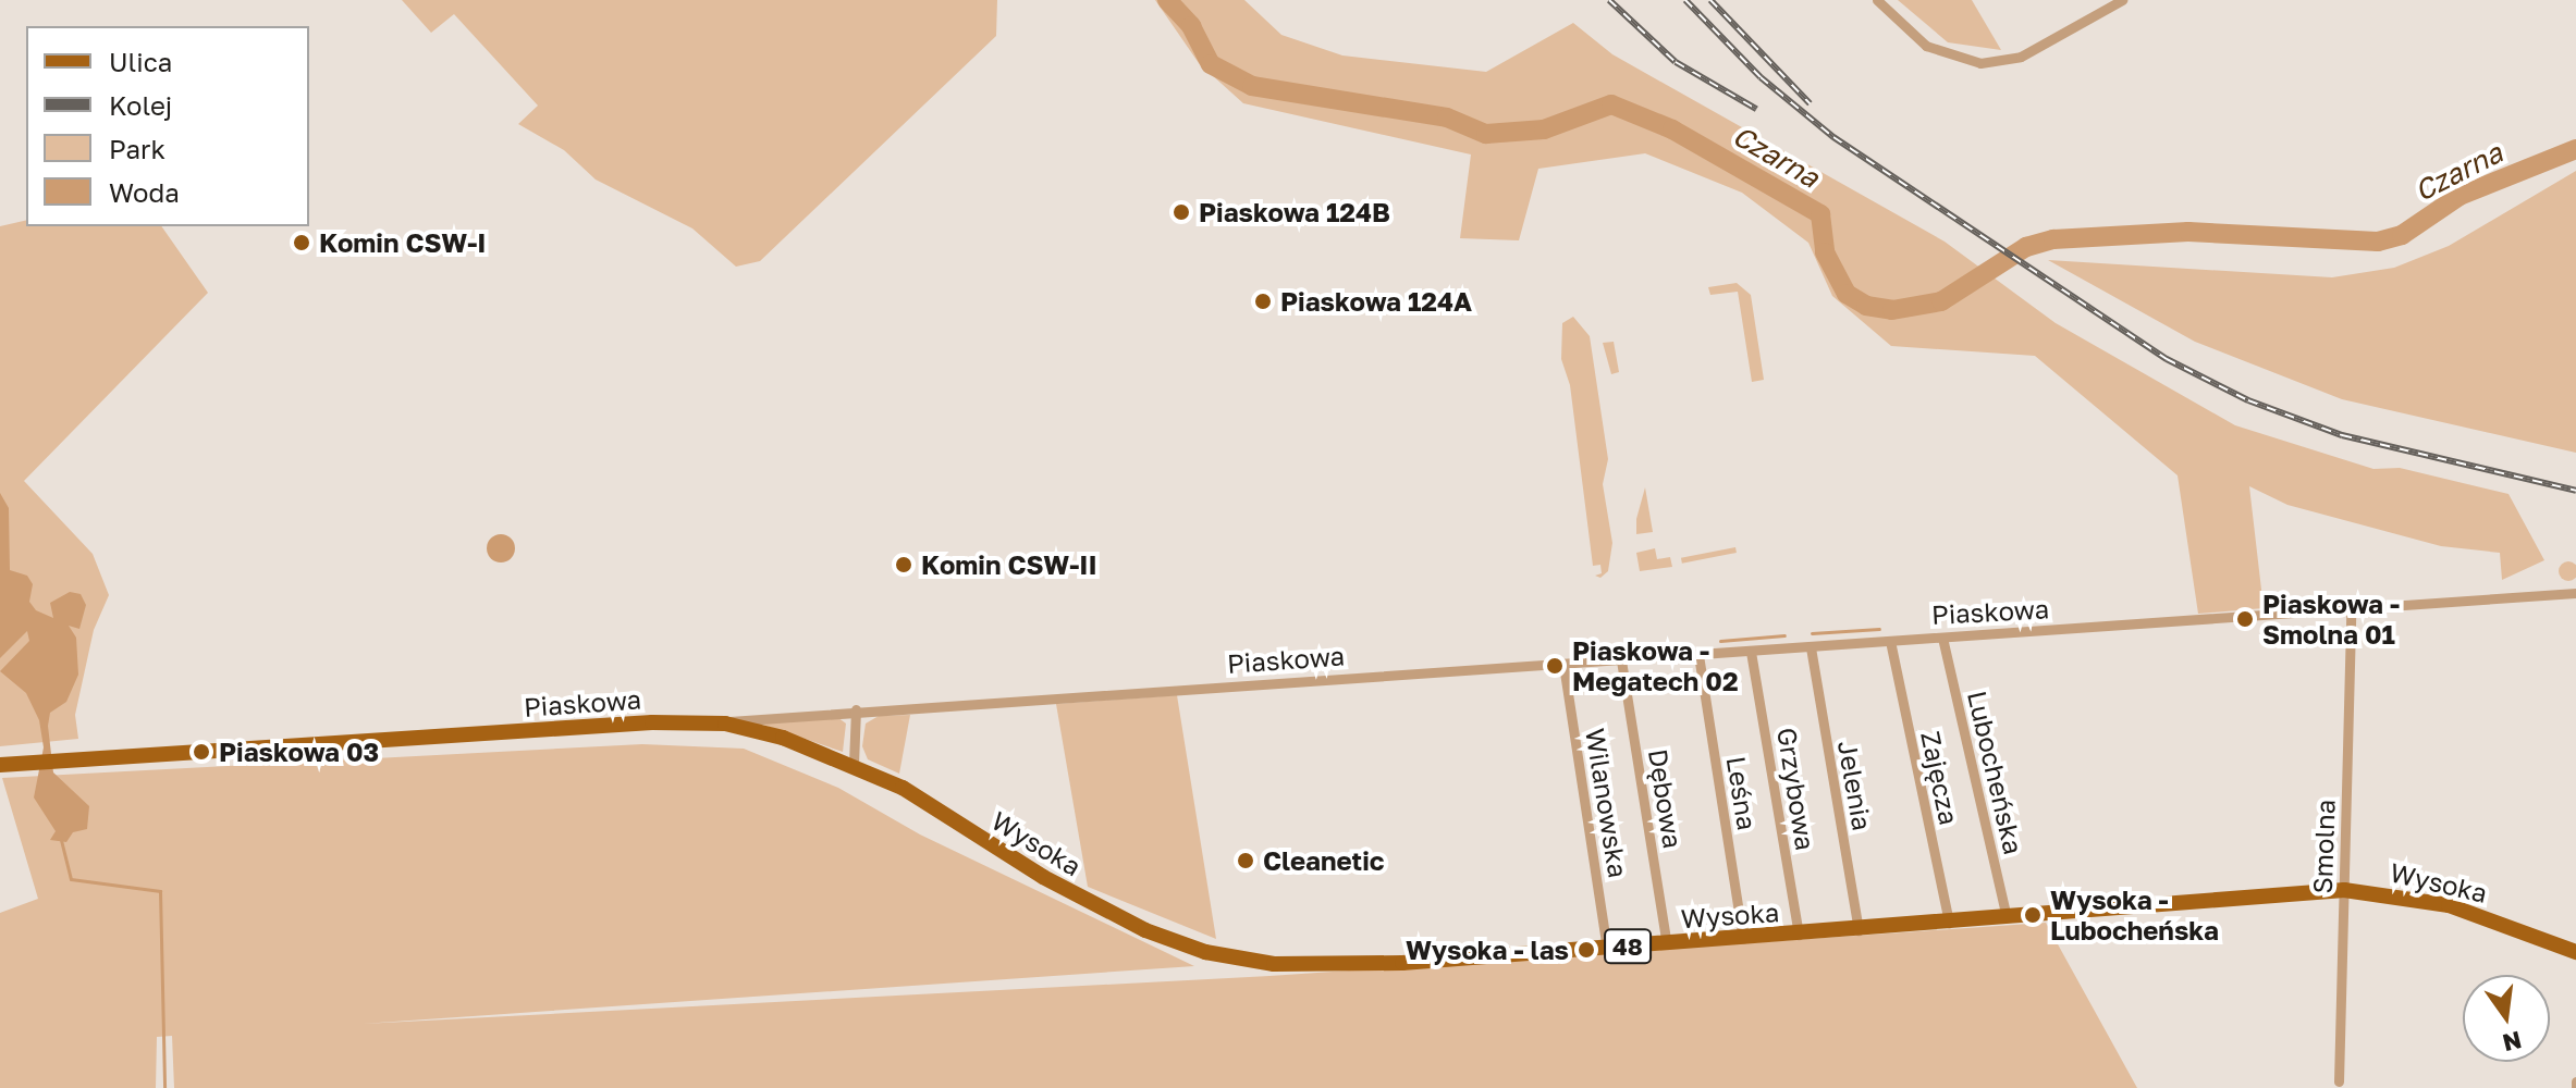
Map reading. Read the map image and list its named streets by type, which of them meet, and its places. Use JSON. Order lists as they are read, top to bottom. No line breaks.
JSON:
{"streets":{"main road":["Piaskowa","Wysoka","48"],"street":["Lubocheńska","Zajęcza","Jelenia","Grzybowa","Leśna","Dębowa","Wilanowska","Smolna"]},"crossings":[["Piaskowa","Lubocheńska"],["Piaskowa","Zajęcza"],["Piaskowa","Jelenia"],["Piaskowa","Grzybowa"],["Piaskowa","Leśna"],["Piaskowa","Dębowa"],["Piaskowa","Wilanowska"],["Piaskowa","Wysoka"],["Piaskowa","Smolna"],["Lubocheńska","Wysoka"],["Zajęcza","Wysoka"],["Jelenia","Wysoka"],["Grzybowa","Wysoka"],["Leśna","Wysoka"],["Dębowa","Wysoka"],["Wilanowska","Wysoka"],["Wysoka","Smolna"]],"water":["Czarna"],"places":["Piaskowa 124B","Komin CSW-I","Piaskowa 124A","Komin CSW-II","Piaskowa - Smolna 01","Piaskowa - Megatech 02","Piaskowa 03","Cleanetic","Wysoka - Lubocheńska","Wysoka - las"],"legend":["Ulica","Kolej","Park","Woda"],"north":"bottom"}
